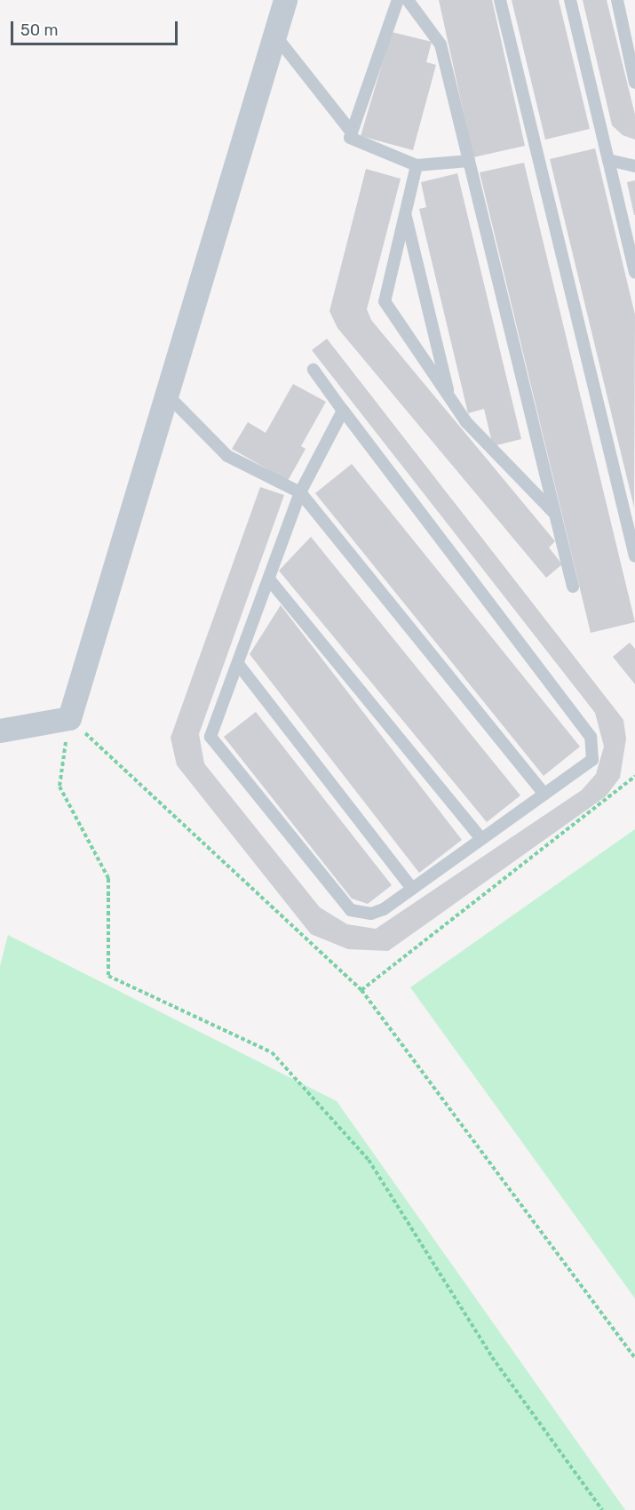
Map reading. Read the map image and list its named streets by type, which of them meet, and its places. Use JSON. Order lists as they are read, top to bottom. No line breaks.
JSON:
{"scale_bar":"50 m"}
